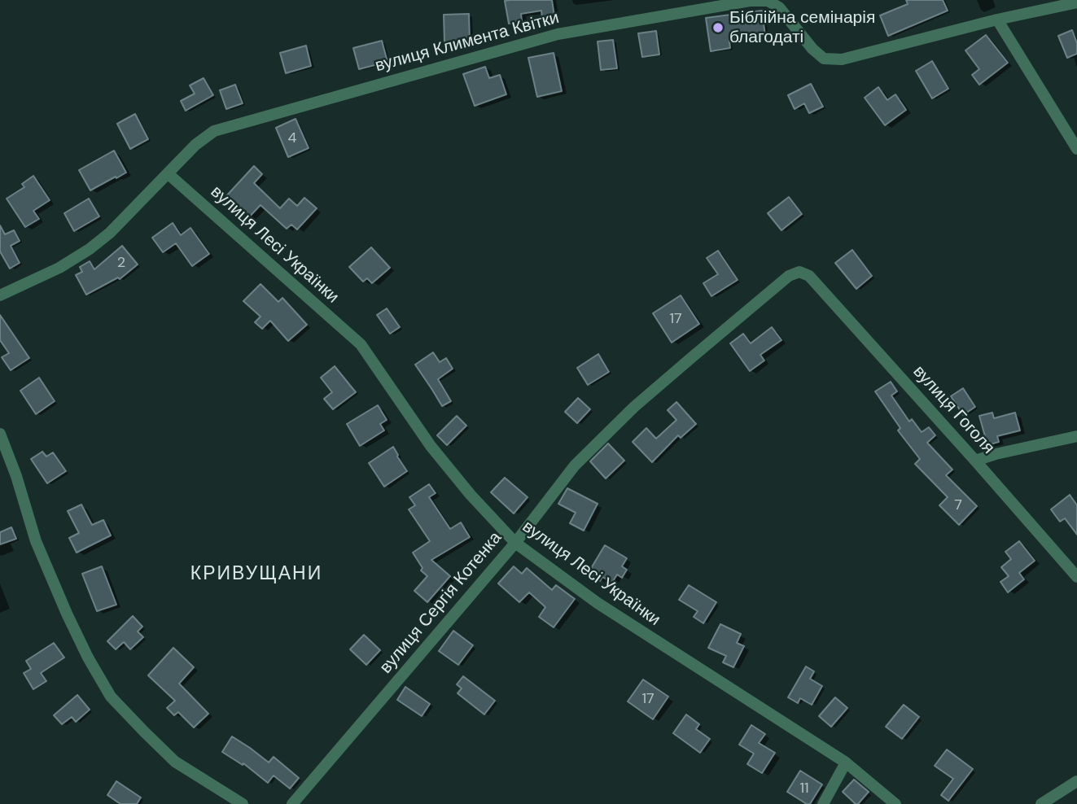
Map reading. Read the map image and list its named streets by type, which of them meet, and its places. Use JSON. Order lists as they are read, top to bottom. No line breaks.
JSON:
{"streets":{"street":["вулиця Климента Квітки","вулиця Лесі Українки","вулиця Гоголя","вулиця Сергія Котенка"]},"crossings":[["вулиця Климента Квітки","вулиця Лесі Українки"],["вулиця Лесі Українки","вулиця Сергія Котенка"],["вулиця Гоголя","вулиця Сергія Котенка"]],"districts":["КРИВУЩАНИ"],"places":["Біблійна семінарія благодаті"],"house_numbers":["4","2","17","7","17","11"]}
